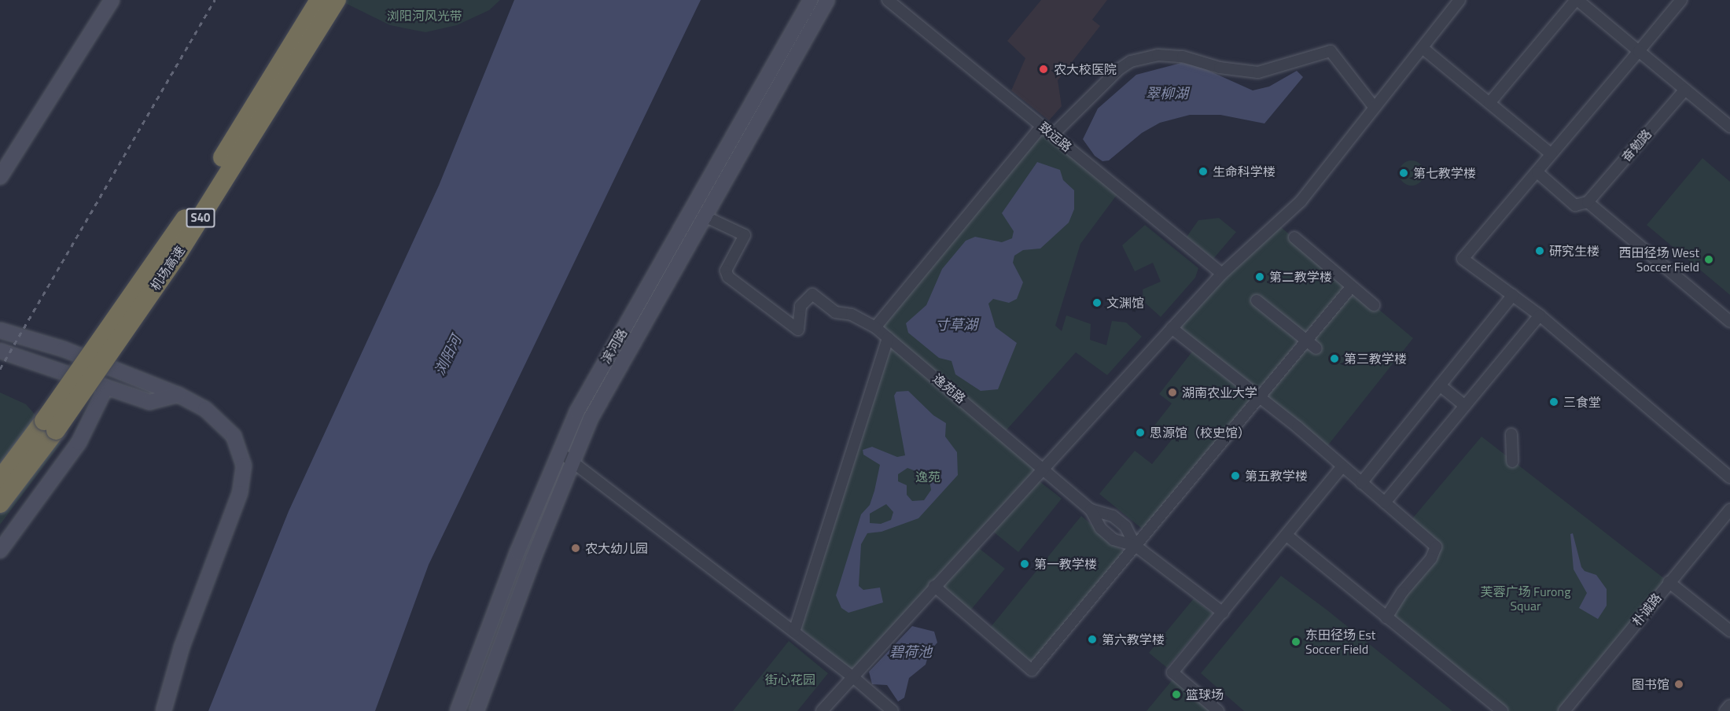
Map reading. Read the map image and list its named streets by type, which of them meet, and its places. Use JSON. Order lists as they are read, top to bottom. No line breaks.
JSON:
{"streets":{"highway":["S40","机场高速"],"main road":["滨河路"],"street":["致远路","奋勉路","逸苑路","朴诚路"]},"crossings":[["滨河路","逸苑路"]],"water":["翠柳湖","寸草湖","浏阳河","碧荷池"],"parks":["浏阳河风光带","逸苑","芙蓉广场 Furong Squar","街心花园"],"places":["农大校医院","生命科学楼","第七教学楼","研究生楼","西田径场 West Soccer Field","第二教学楼","文渊馆","第三教学楼","湖南农业大学","三食堂","思源馆（校史馆）","第五教学楼","农大幼儿园","第一教学楼","第六教学楼","东田径场 Est Soccer Field","图书馆","篮球场"]}
